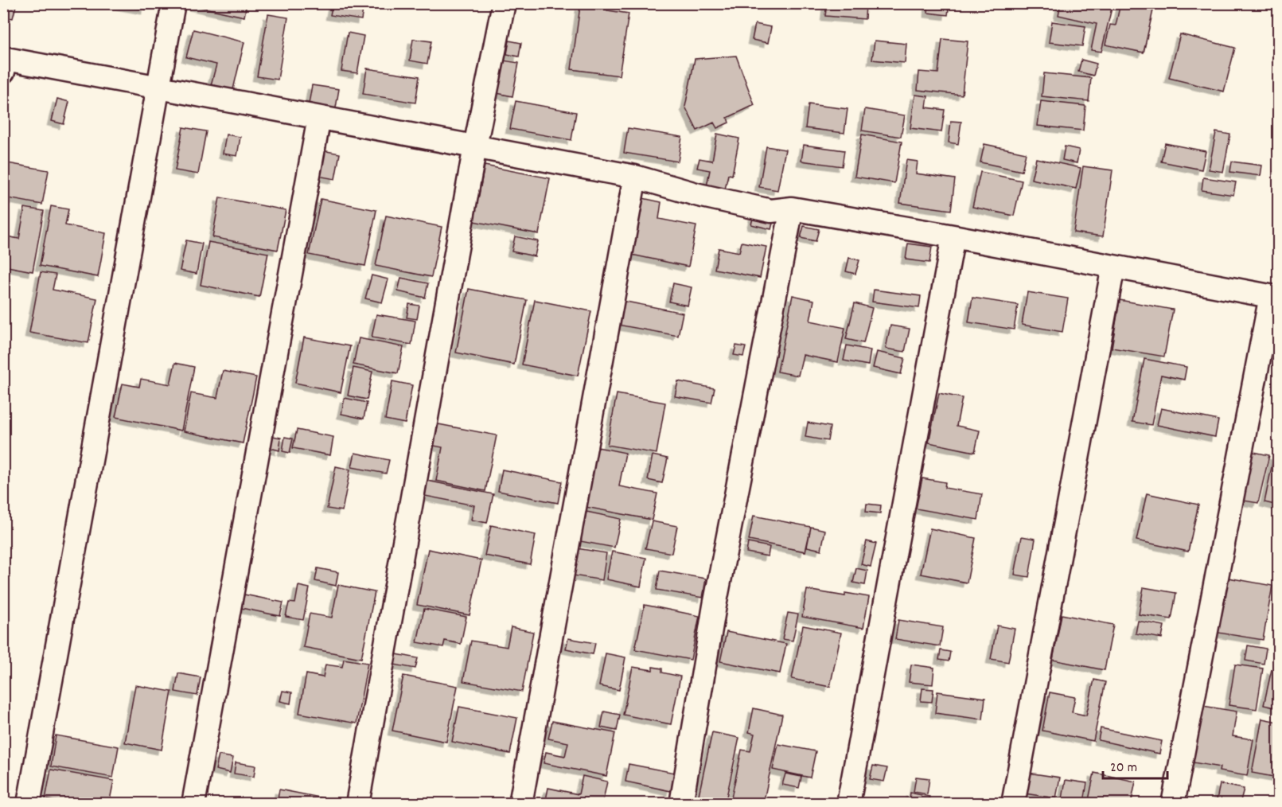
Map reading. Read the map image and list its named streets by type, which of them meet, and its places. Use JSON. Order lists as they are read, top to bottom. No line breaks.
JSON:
{"scale_bar":"20 m"}
